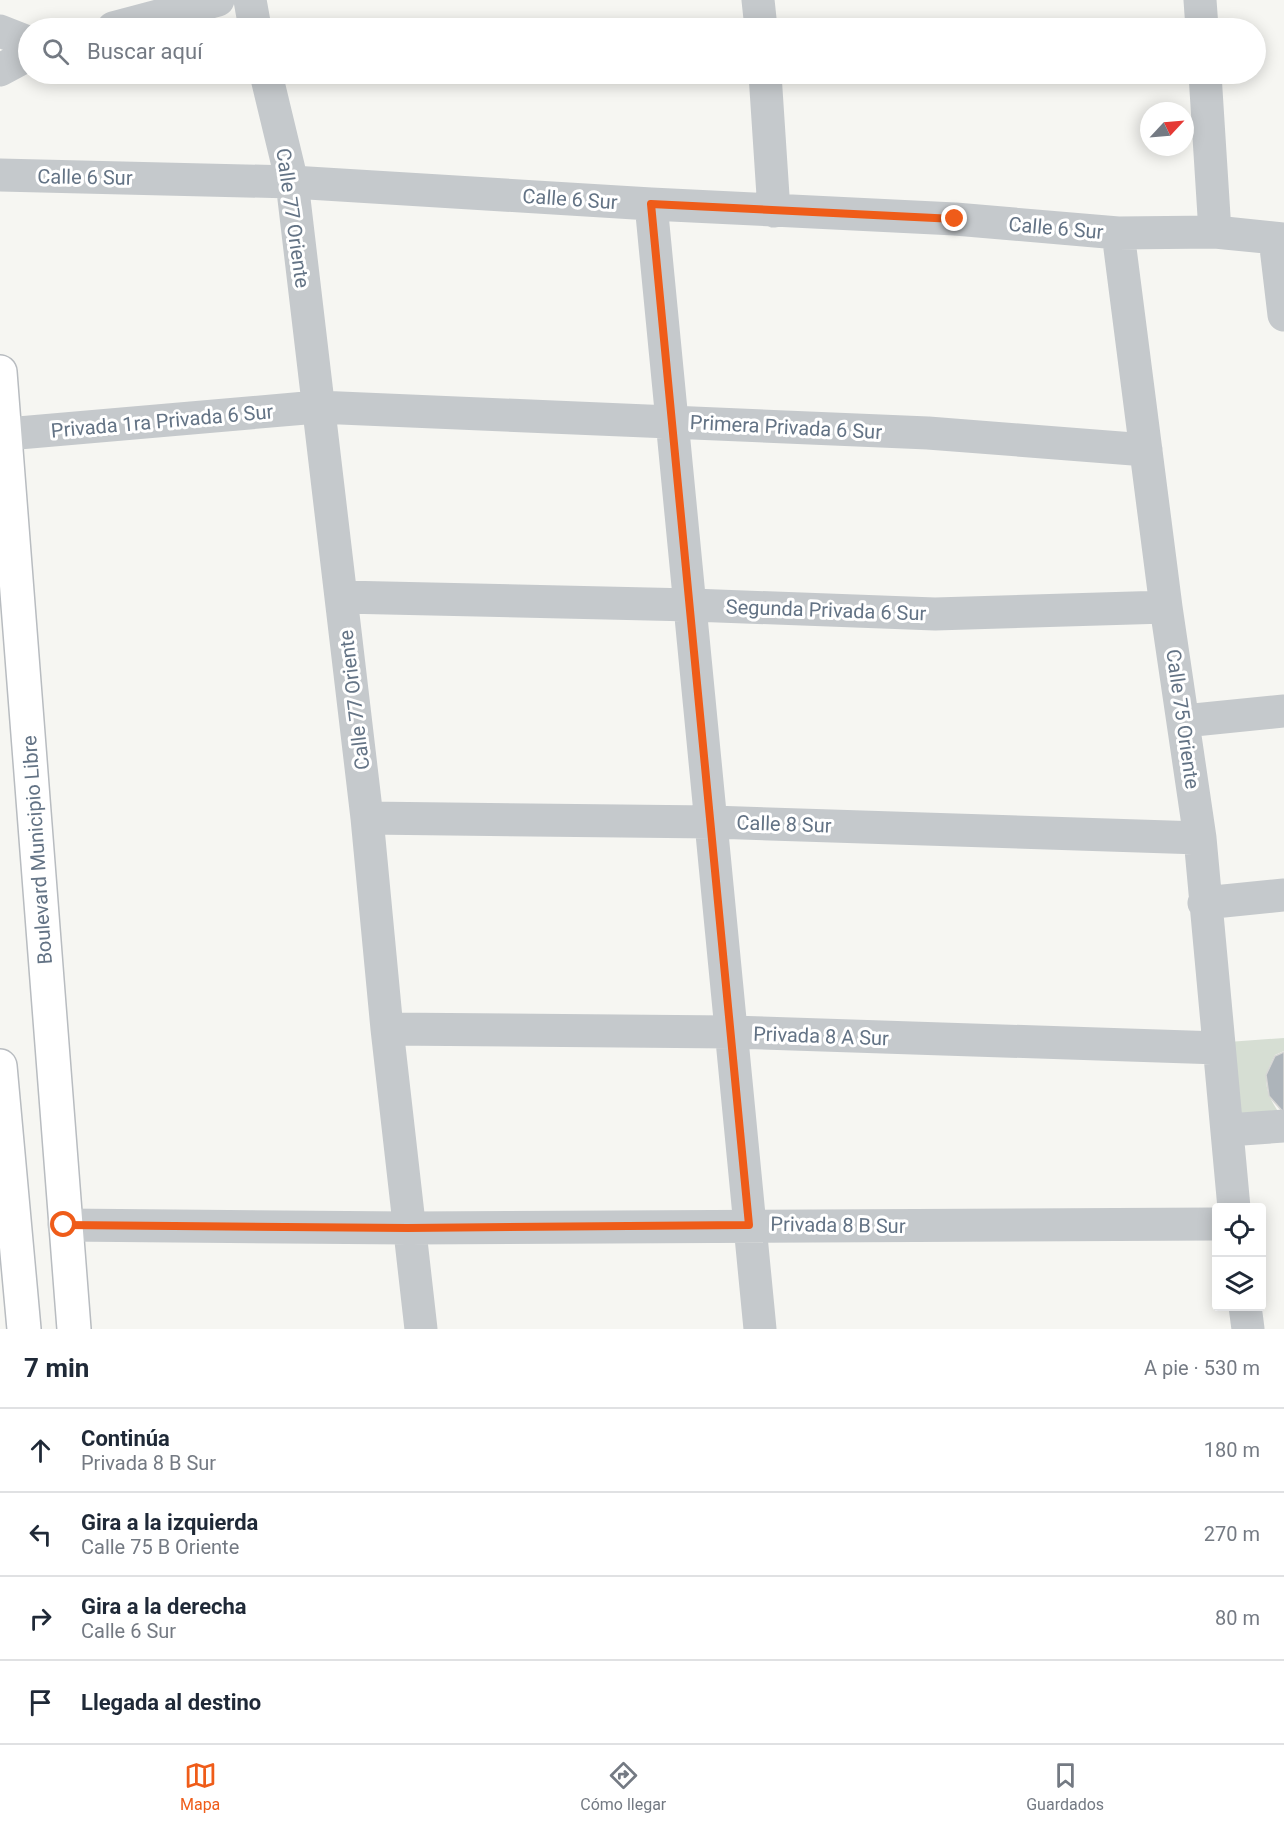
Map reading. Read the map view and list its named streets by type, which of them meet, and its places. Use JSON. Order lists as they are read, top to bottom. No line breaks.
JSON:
{"streets":{"main road":["Boulevard Municipio Libre"],"street":["Calle 6 Sur","Calle 77 Oriente","Privada 1ra Privada 6 Sur","Primera Privada 6 Sur","Segunda Privada 6 Sur","Calle 75 Oriente","Calle 8 Sur","Privada 8 A Sur","Privada 8 B Sur"]},"crossings":[["Calle 6 Sur","Calle 77 Oriente"],["Calle 6 Sur","Calle 75 Oriente"],["Calle 77 Oriente","Privada 1ra Privada 6 Sur"],["Calle 77 Oriente","Primera Privada 6 Sur"],["Calle 77 Oriente","Segunda Privada 6 Sur"],["Calle 77 Oriente","Calle 8 Sur"],["Calle 77 Oriente","Privada 8 A Sur"],["Calle 77 Oriente","Privada 8 B Sur"],["Privada 1ra Privada 6 Sur","Primera Privada 6 Sur"],["Privada 1ra Privada 6 Sur","Boulevard Municipio Libre"],["Primera Privada 6 Sur","Calle 75 Oriente"],["Segunda Privada 6 Sur","Calle 75 Oriente"],["Calle 75 Oriente","Calle 8 Sur"],["Calle 75 Oriente","Privada 8 A Sur"],["Boulevard Municipio Libre","Privada 8 B Sur"]],"north":"top right","page":{"search":"Buscar aquí","heading":["7 min","A pie · 530 m"],"list":[["Continúa","Privada 8 B Sur","180 m"],["Gira a la izquierda","Calle 75 B Oriente","270 m"],["Gira a la derecha","Calle 6 Sur","80 m"],"Llegada al destino"],"nav":["Mapa","Cómo llegar","Guardados"]}}
